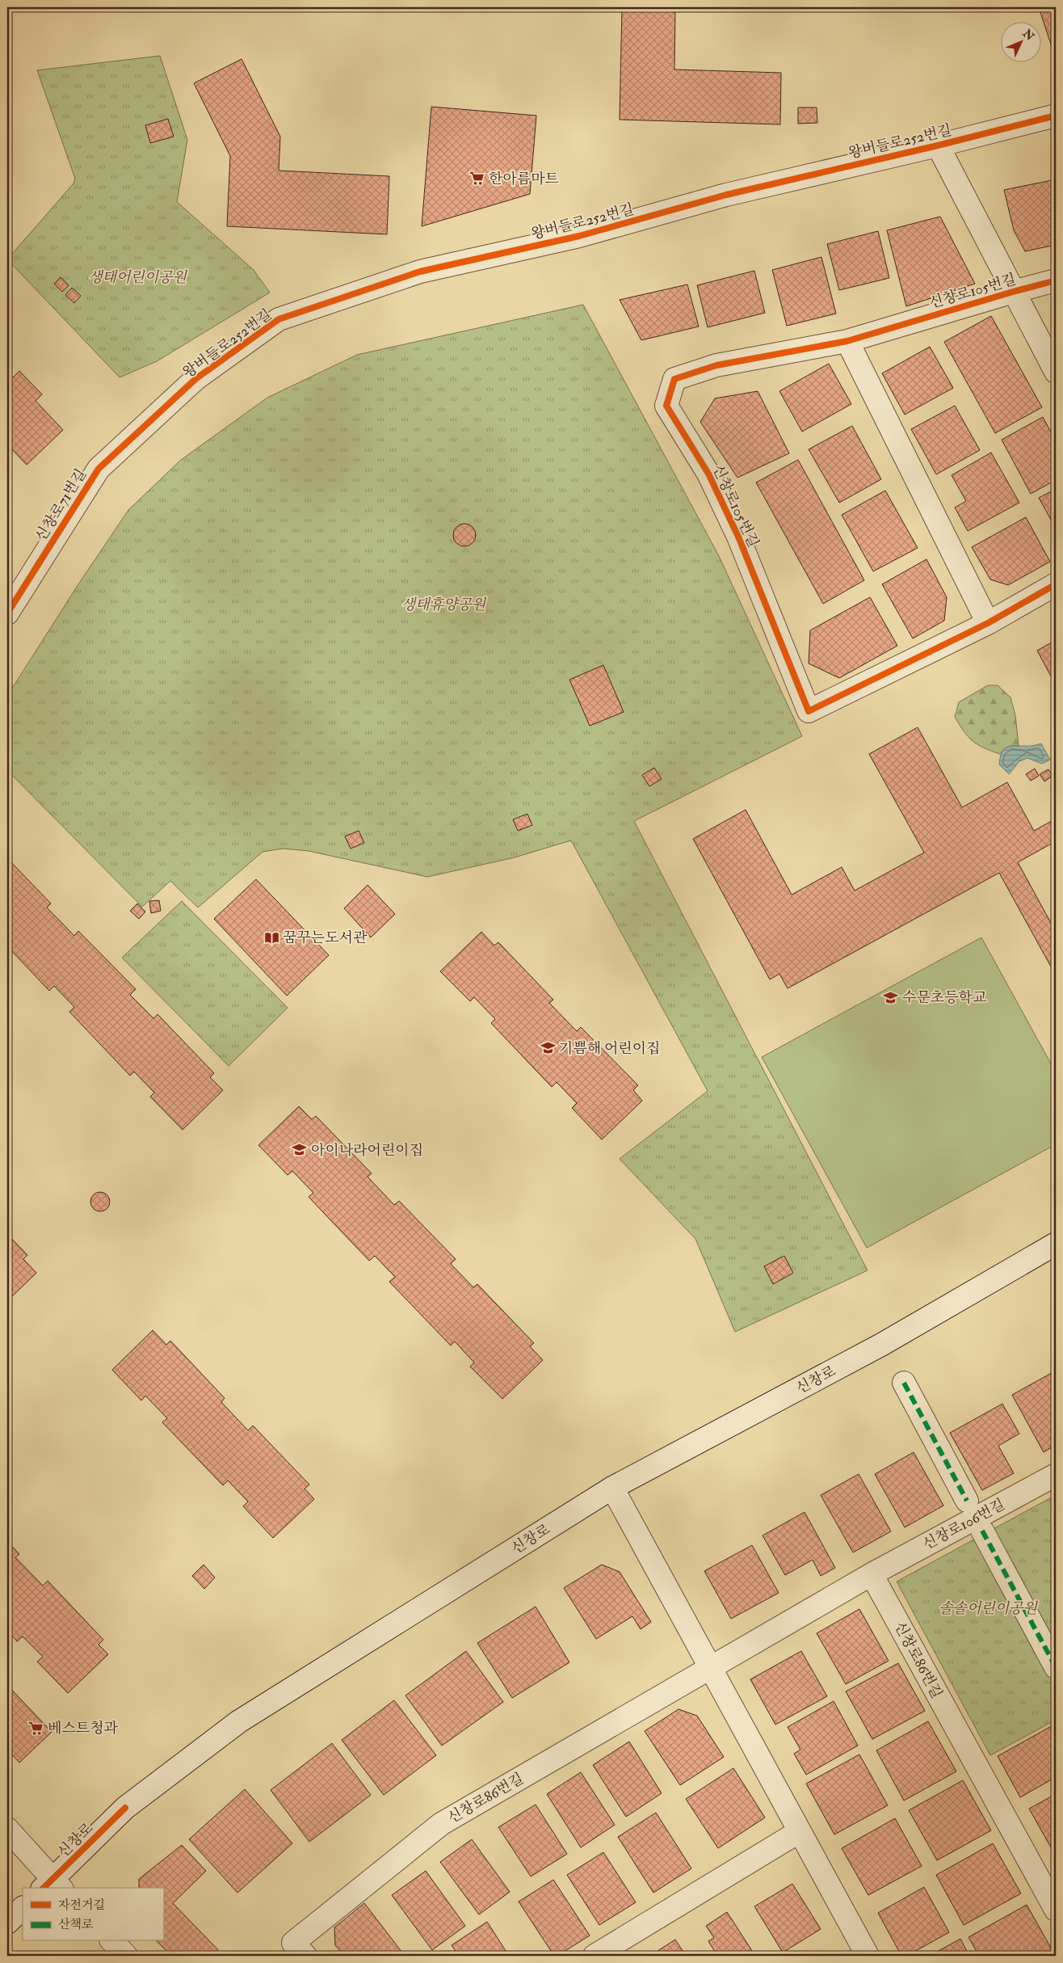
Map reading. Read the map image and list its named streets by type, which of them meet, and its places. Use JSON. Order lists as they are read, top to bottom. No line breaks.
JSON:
{"streets":{"street":["왕버들로252번길","신창로105번길","신창로71번길","신창로","신창로106번길","신창로86번길"]},"crossings":[["왕버들로252번길","신창로105번길"],["왕버들로252번길","신창로71번길"],["신창로106번길","신창로86번길"]],"parks":["생태어린이공원","생태휴양공원","솔솔어린이공원"],"places":{"supermarket":["한아름마트","베스트청과"],"library":["꿈꾸는도서관"],"school or university":["수문초등학교","기쁨해 어린이집","아이나라어린이집"]},"legend":["자전거길","산책로"],"north":"top right"}
